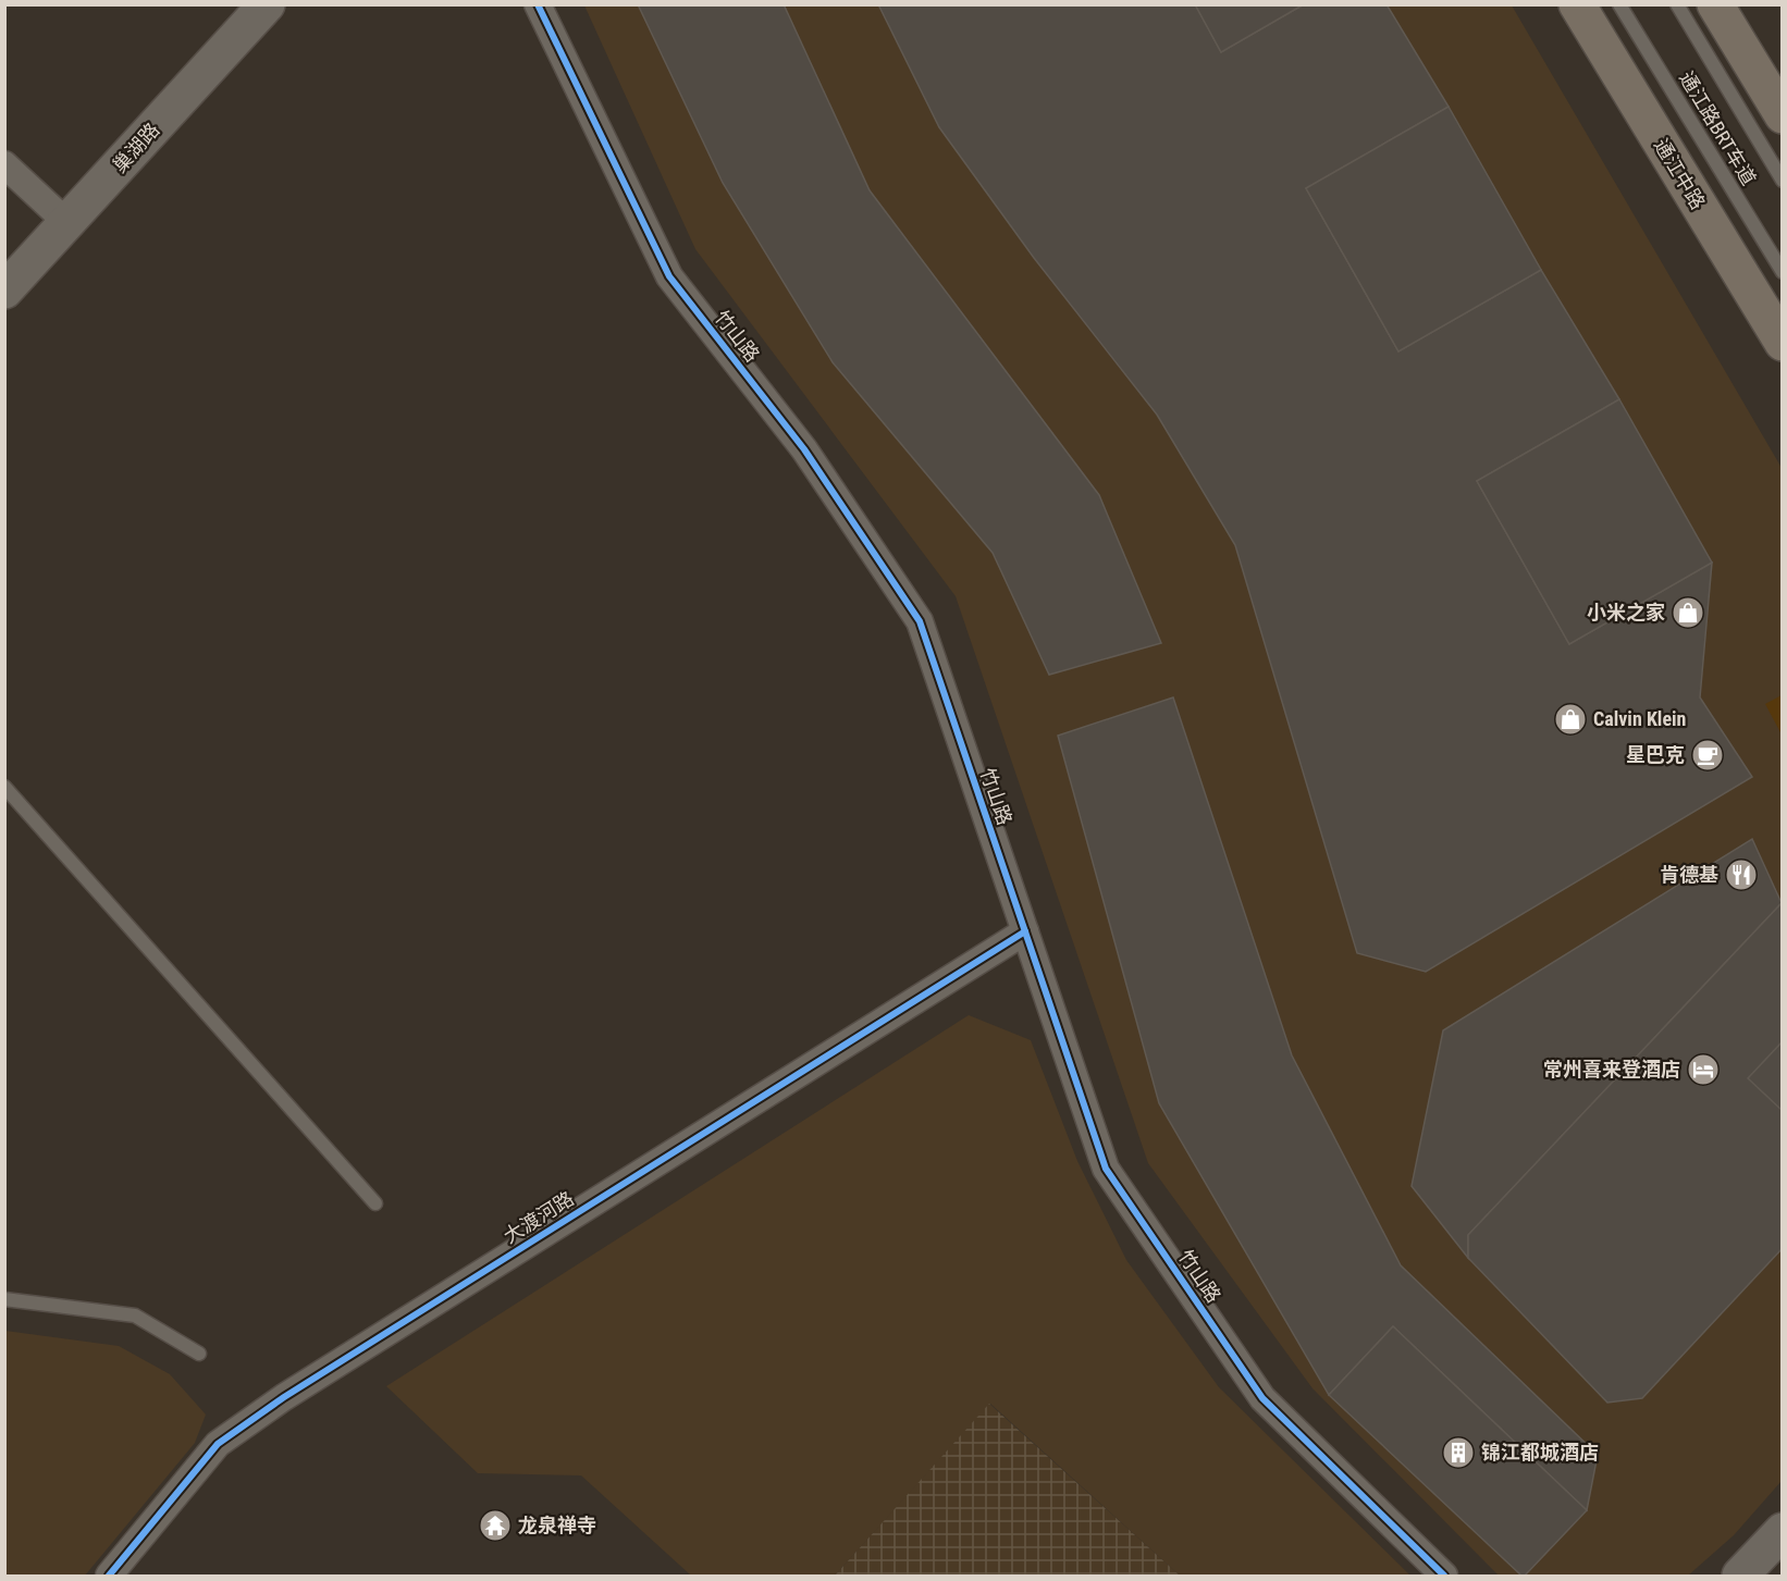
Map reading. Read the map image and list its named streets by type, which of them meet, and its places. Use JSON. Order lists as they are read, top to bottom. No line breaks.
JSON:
{"streets":{"main road":["通江中路"],"street":["巢湖路","竹山路","大渡河路"],"lane":["通江路BRT车道"]},"crossings":[["竹山路","大渡河路"]],"places":{"shop":["小米之家","Calvin Klein"],"cafe":["星巴克"],"restaurant":["肯德基"],"hotel":["常州喜来登酒店"],"building":["锦江都城酒店"],"temple":["龙泉禅寺"]}}
